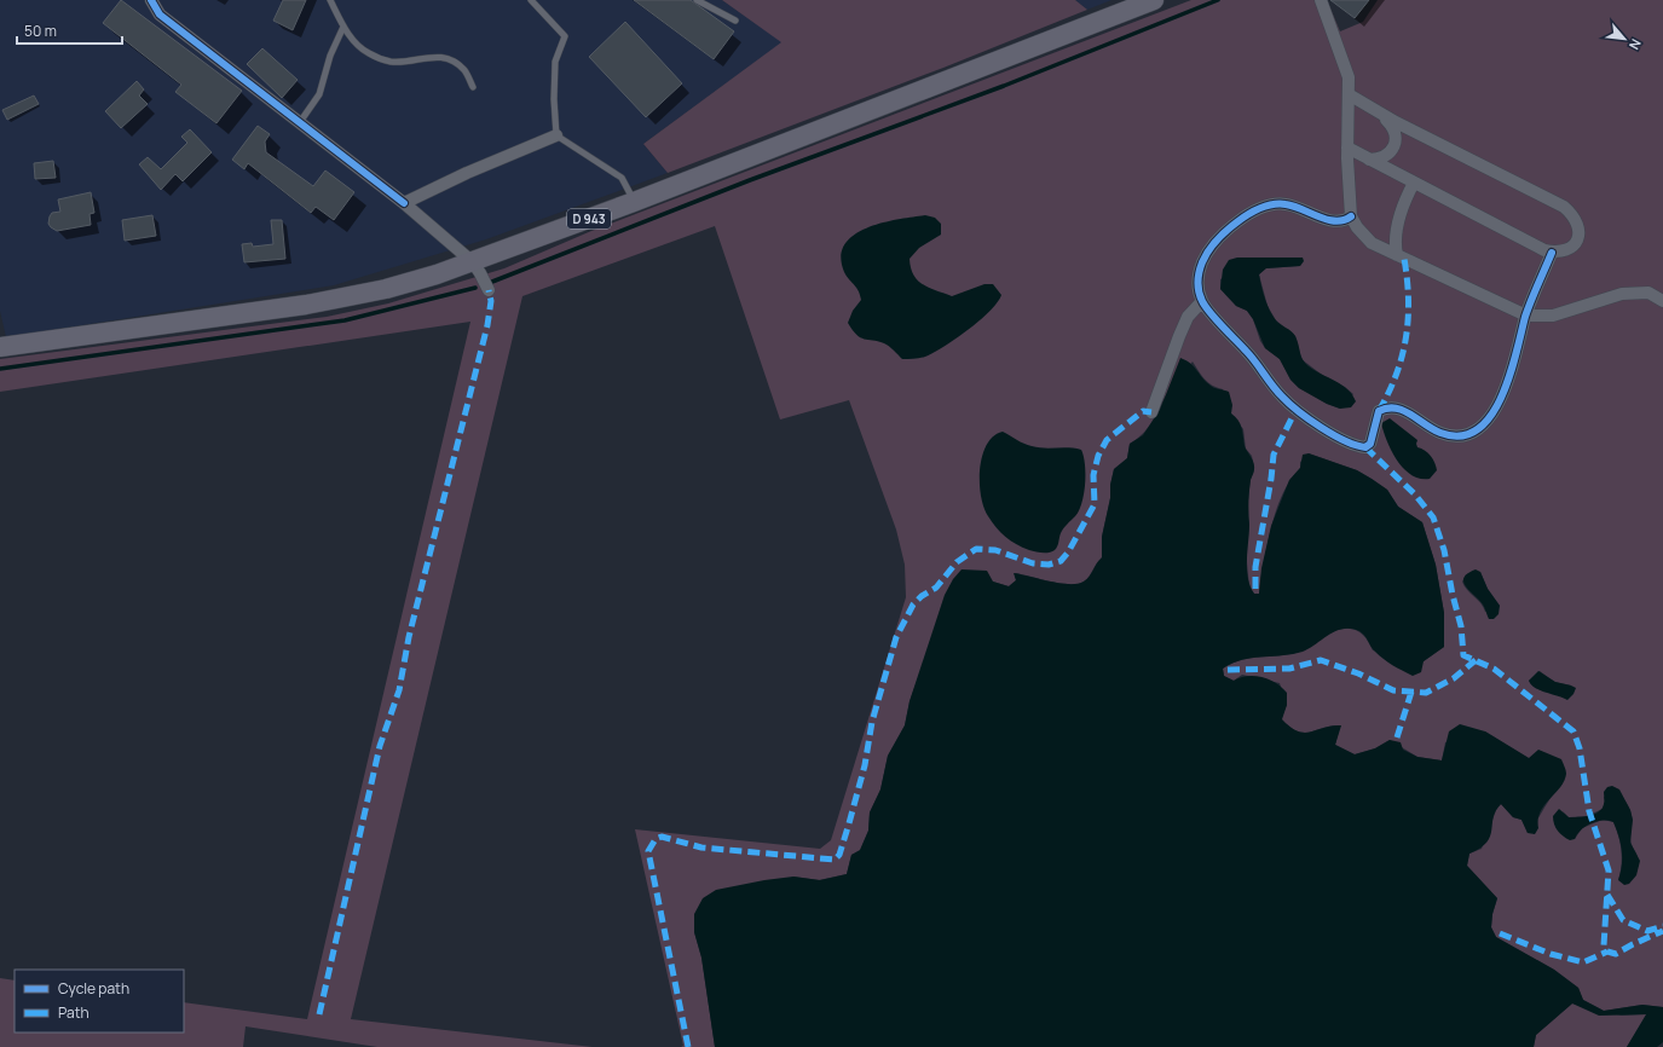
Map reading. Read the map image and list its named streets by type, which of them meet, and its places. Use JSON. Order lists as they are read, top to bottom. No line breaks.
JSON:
{"streets":{"main road":["D 943"]},"legend":["Cycle path","Path"],"scale_bar":"50 m","north":"bottom right"}
